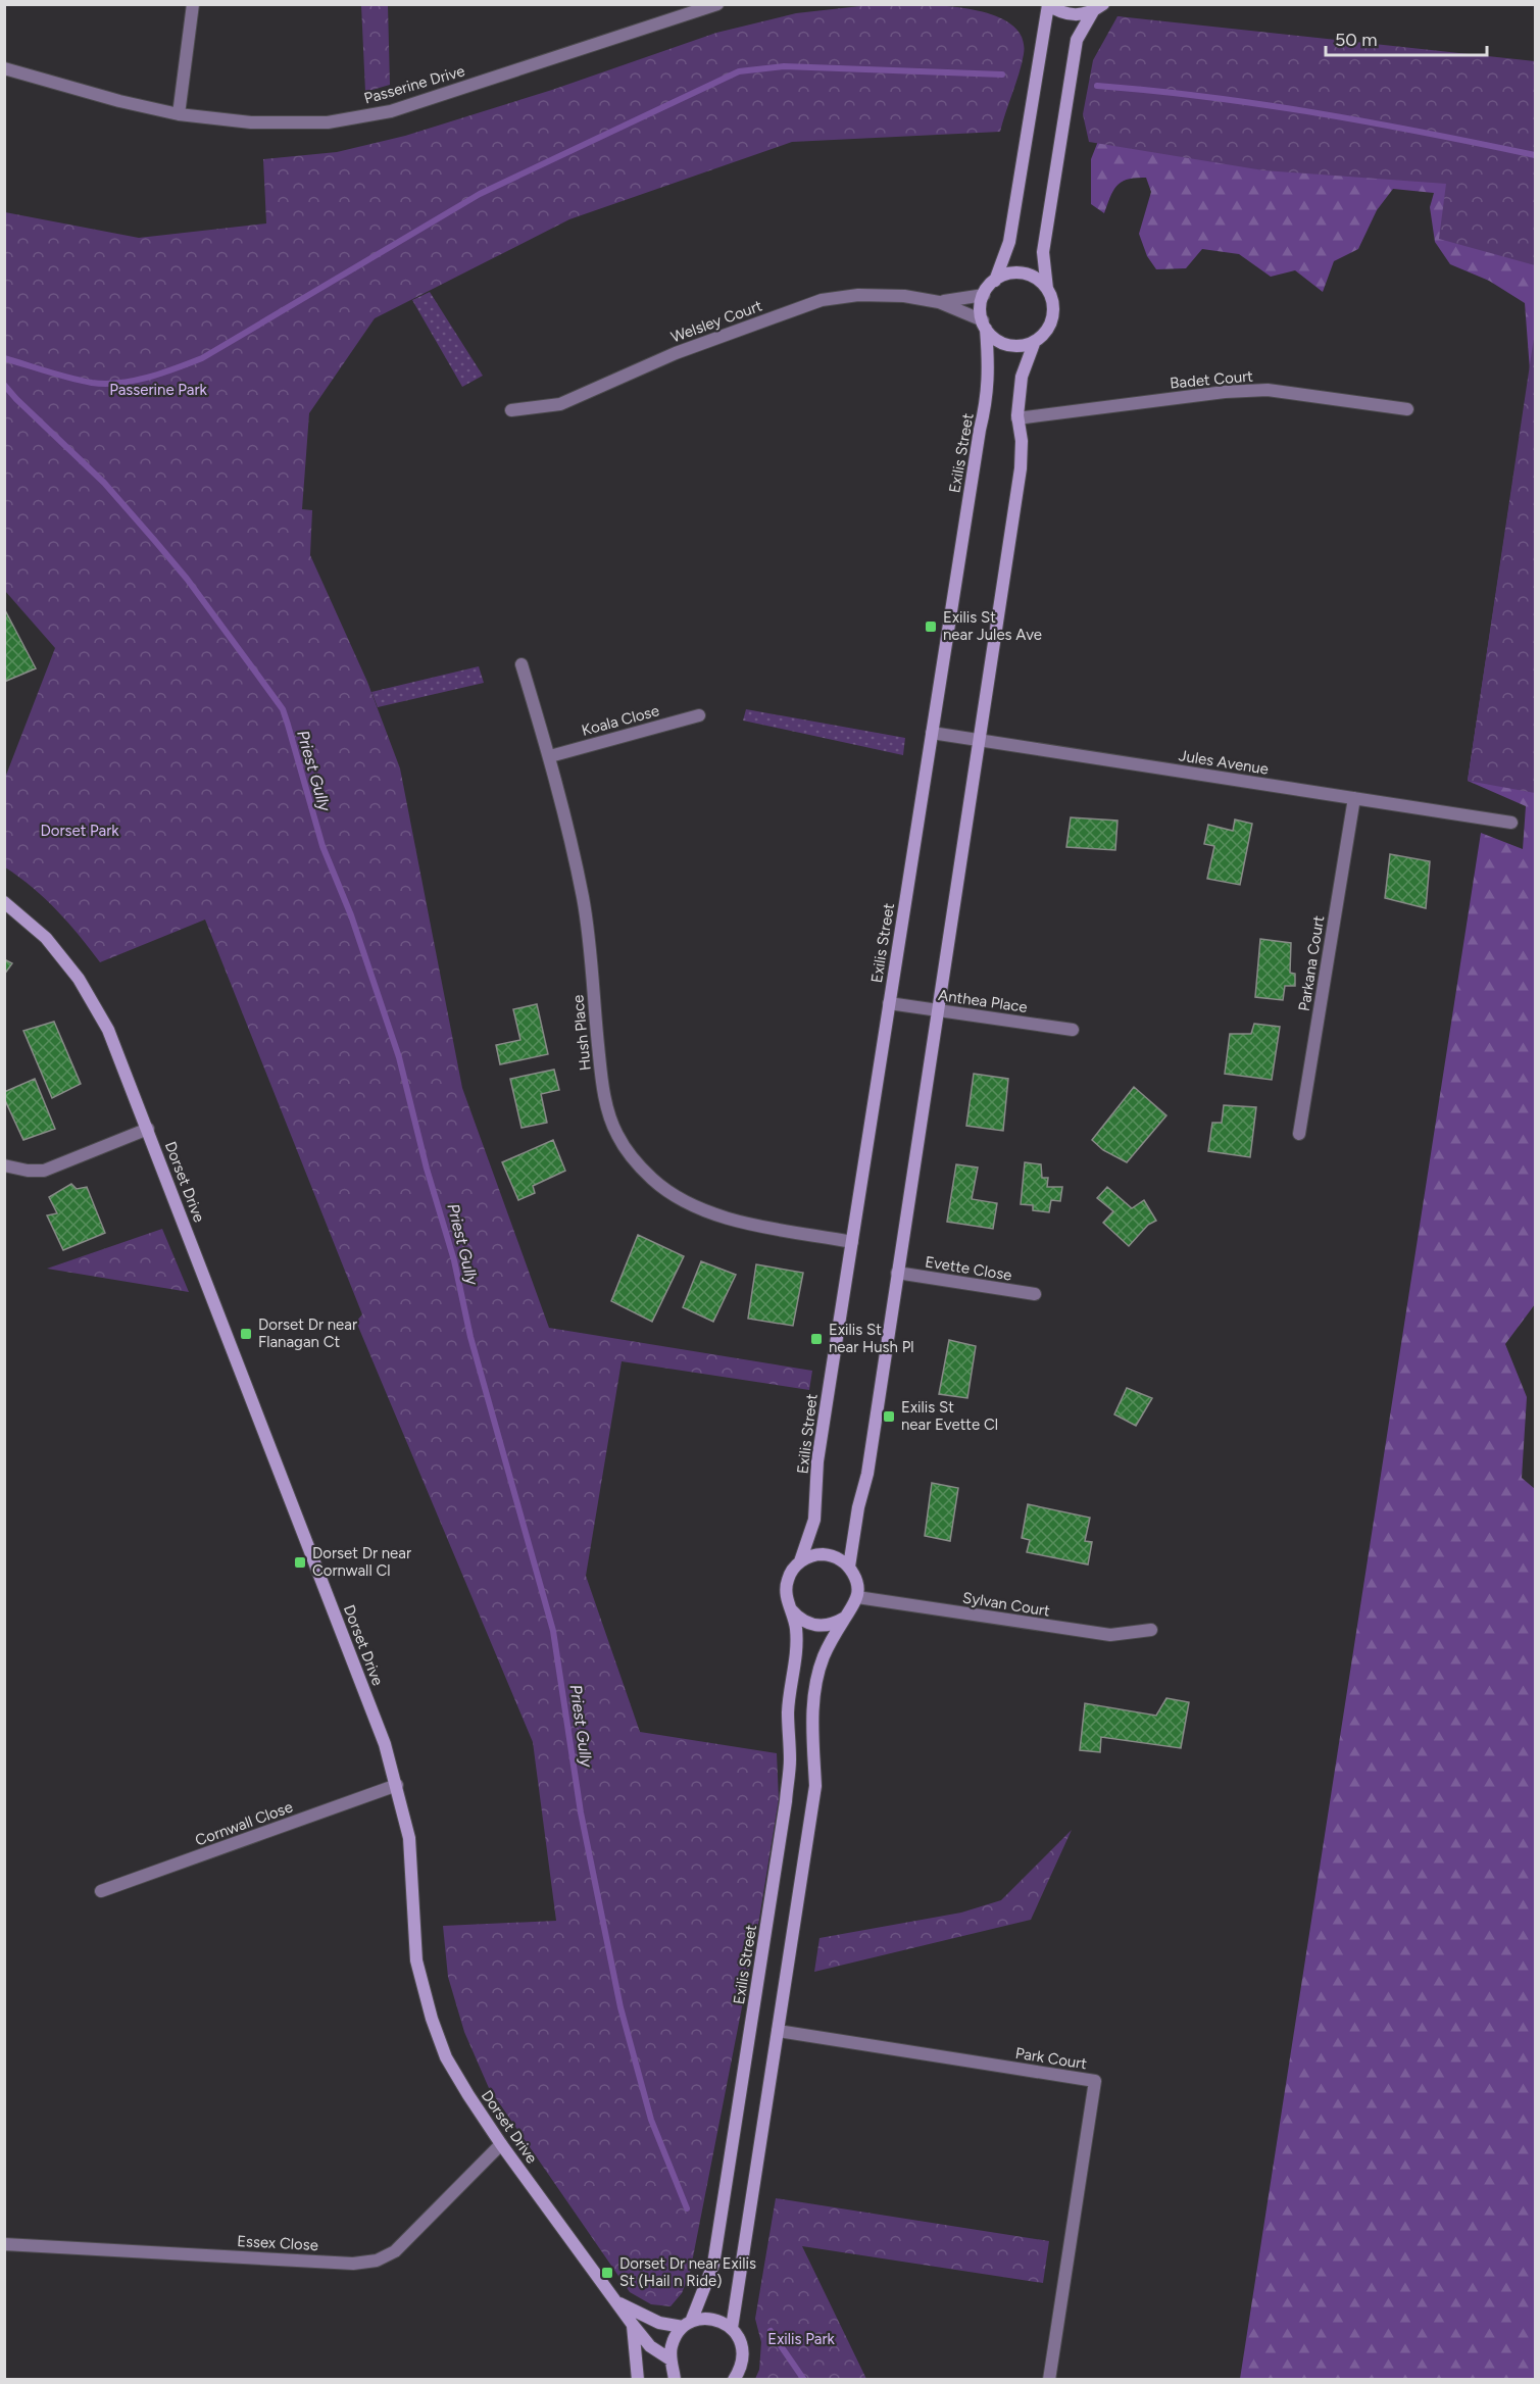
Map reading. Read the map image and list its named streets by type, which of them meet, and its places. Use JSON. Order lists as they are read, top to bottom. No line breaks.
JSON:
{"streets":{"street":["Passerine Drive","Welsley Court","Badet Court","Exilis Street","Koala Close","Jules Avenue","Parkana Court","Anthea Place","Hush Place","Dorset Drive","Evette Close","Sylvan Court","Cornwall Close","Park Court","Essex Close"]},"crossings":[["Welsley Court","Exilis Street"],["Exilis Street","Jules Avenue"],["Exilis Street","Anthea Place"],["Exilis Street","Hush Place"],["Exilis Street","Dorset Drive"],["Exilis Street","Sylvan Court"],["Koala Close","Hush Place"],["Jules Avenue","Parkana Court"],["Dorset Drive","Cornwall Close"],["Dorset Drive","Essex Close"]],"water":["Priest Gully"],"parks":["Passerine Park","Dorset Park","Exilis Park"],"places":{"transit":["Exilis St near Jules Ave","Dorset Dr near Flanagan Ct","Exilis St near Hush Pl","Exilis St near Evette Cl","Dorset Dr near Cornwall Cl","Dorset Dr near Exilis St (Hail n Ride)"]},"scale_bar":"50 m"}
